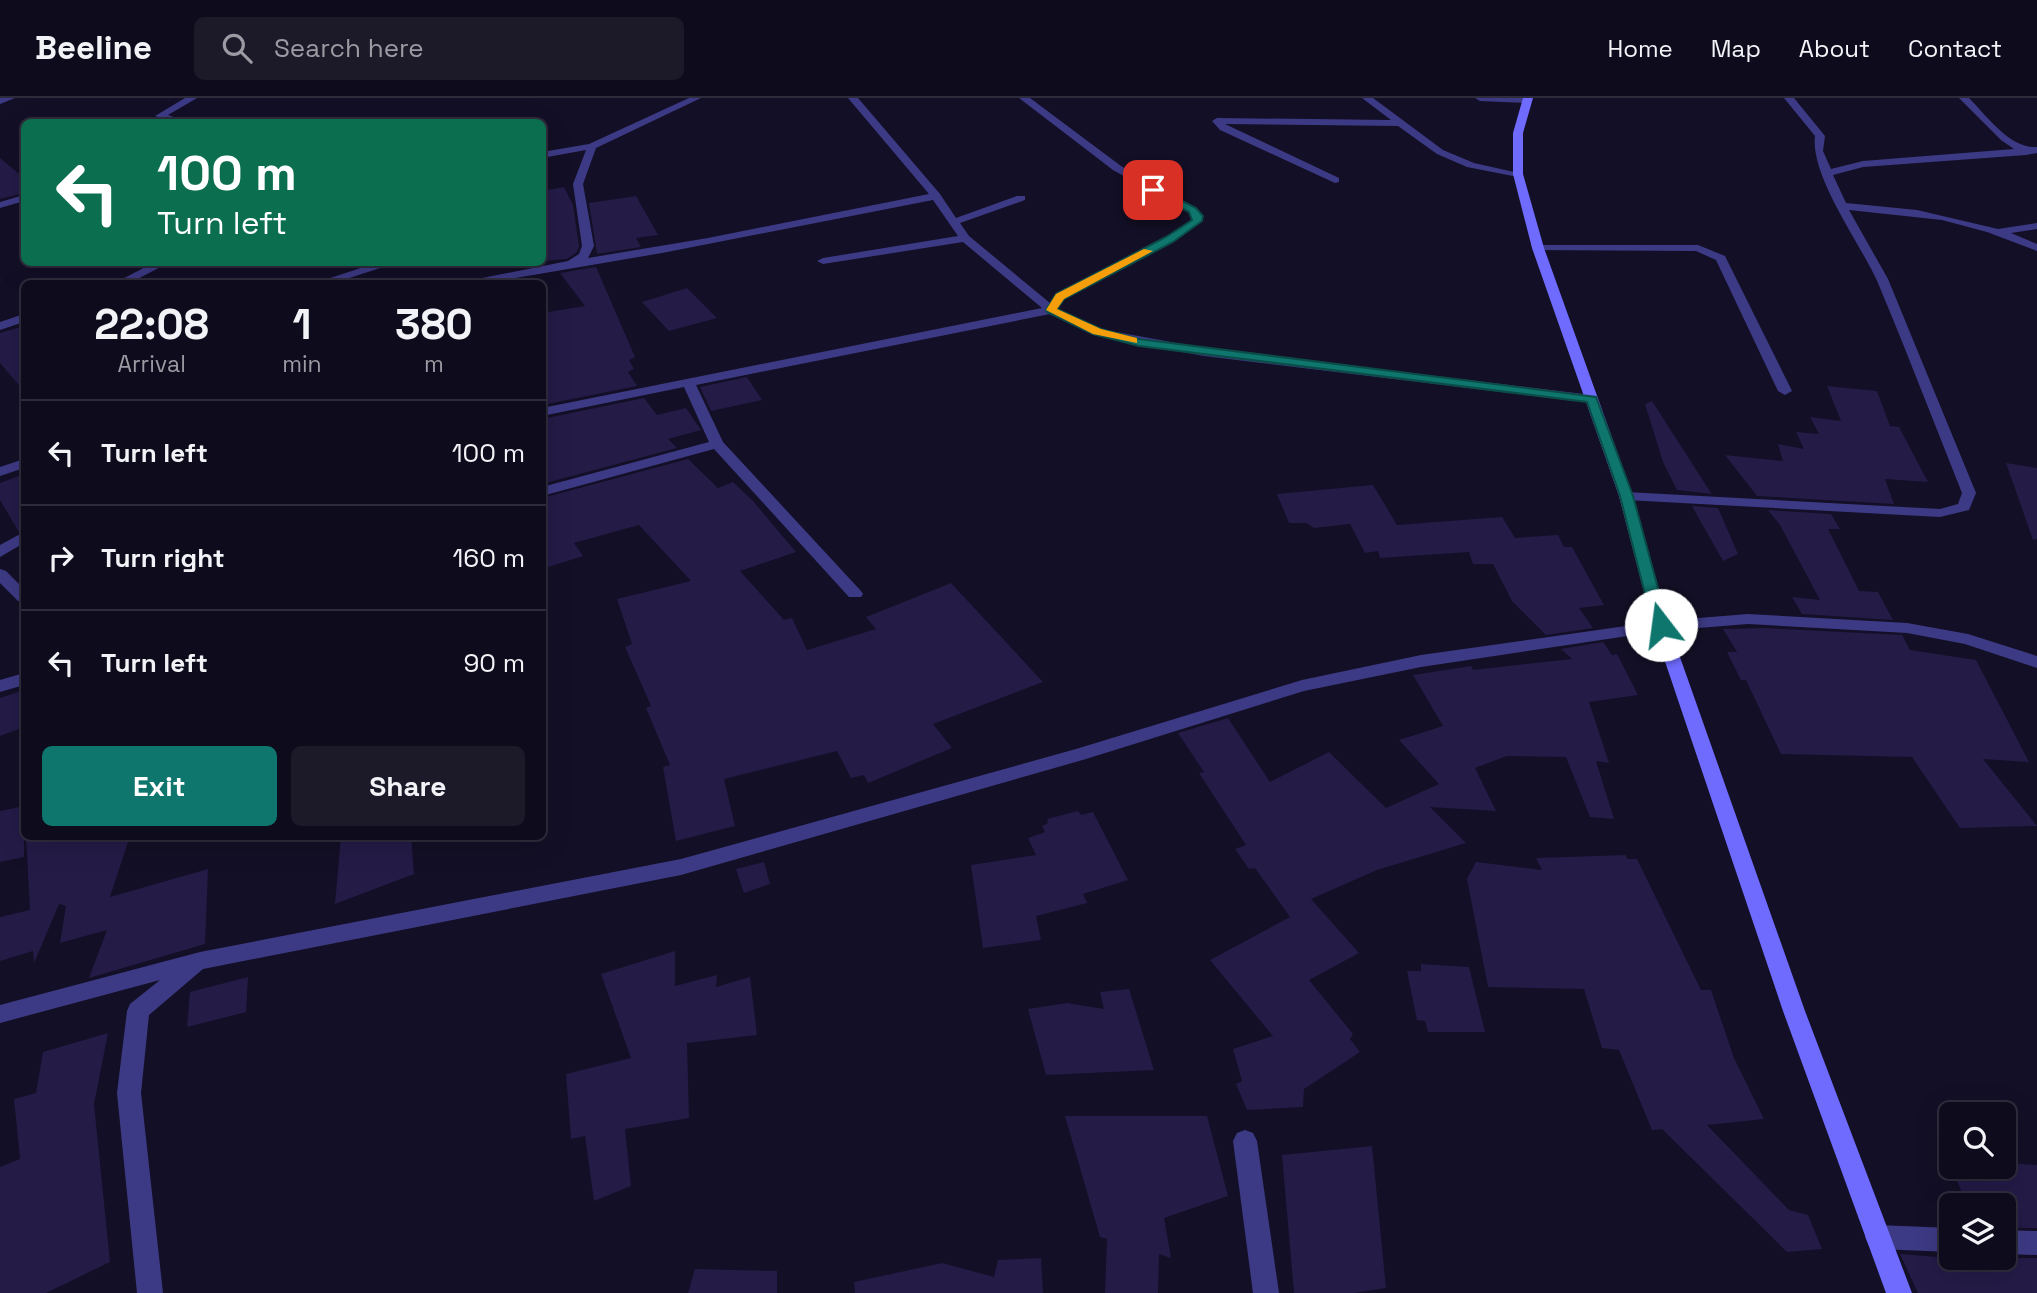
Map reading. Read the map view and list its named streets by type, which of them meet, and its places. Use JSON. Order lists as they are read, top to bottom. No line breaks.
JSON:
{"page":{"header":"Beeline","search":"Search here","nav":["Home","Map","About","Contact"],"turn":["100 m","Turn left"],"eta":["22:08","Arrival","1","min","380","m"],"list":[{"name":"Turn left","value":"100 m"},{"name":"Turn right","value":"160 m"},{"name":"Turn left","value":"90 m"}],"buttons":["Exit","Share"]}}
